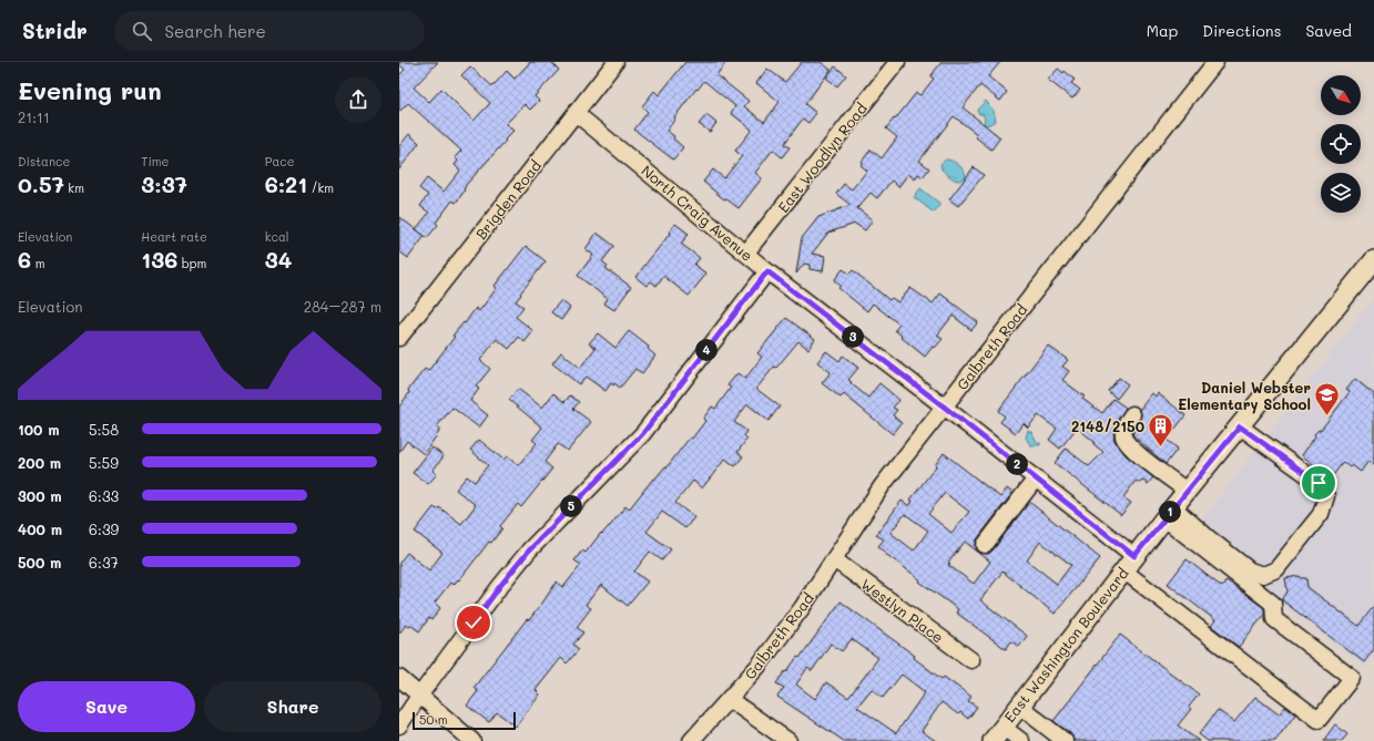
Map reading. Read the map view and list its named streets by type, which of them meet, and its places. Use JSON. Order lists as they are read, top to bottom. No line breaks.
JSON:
{"streets":{"main road":["East Washington Boulevard"],"street":["East Woodlyn Road","Brigden Road","North Craig Avenue","Galbreth Road","Westlyn Place"]},"crossings":[["East Woodlyn Road","North Craig Avenue"],["Brigden Road","North Craig Avenue"],["North Craig Avenue","Galbreth Road"],["North Craig Avenue","East Washington Boulevard"],["Galbreth Road","Westlyn Place"]],"places":{"school or university":["Daniel Webster Elementary School"],"building":["2148/2150"]},"scale_bar":"50 m","north":"bottom right","page":{"header":"Stridr","search":"Search here","nav":["Map","Directions","Saved"],"heading":["Evening run","21:11"],"stats":[["Distance","0.57 km"],["Time","3:37"],["Pace","6:21 /km"],["Elevation","6 m"],["Heart rate","136 bpm"],["kcal","34"]],"chart":["Elevation","284–287 m"],"pins":["3","4","2","5","1"],"list":[{"name":"100 m","note":"5:58"},{"name":"200 m","note":"5:59"},{"name":"300 m","note":"6:33"},{"name":"400 m","note":"6:39"},{"name":"500 m","note":"6:37"}],"buttons":["Save","Share"],"scale":"50 m"}}
